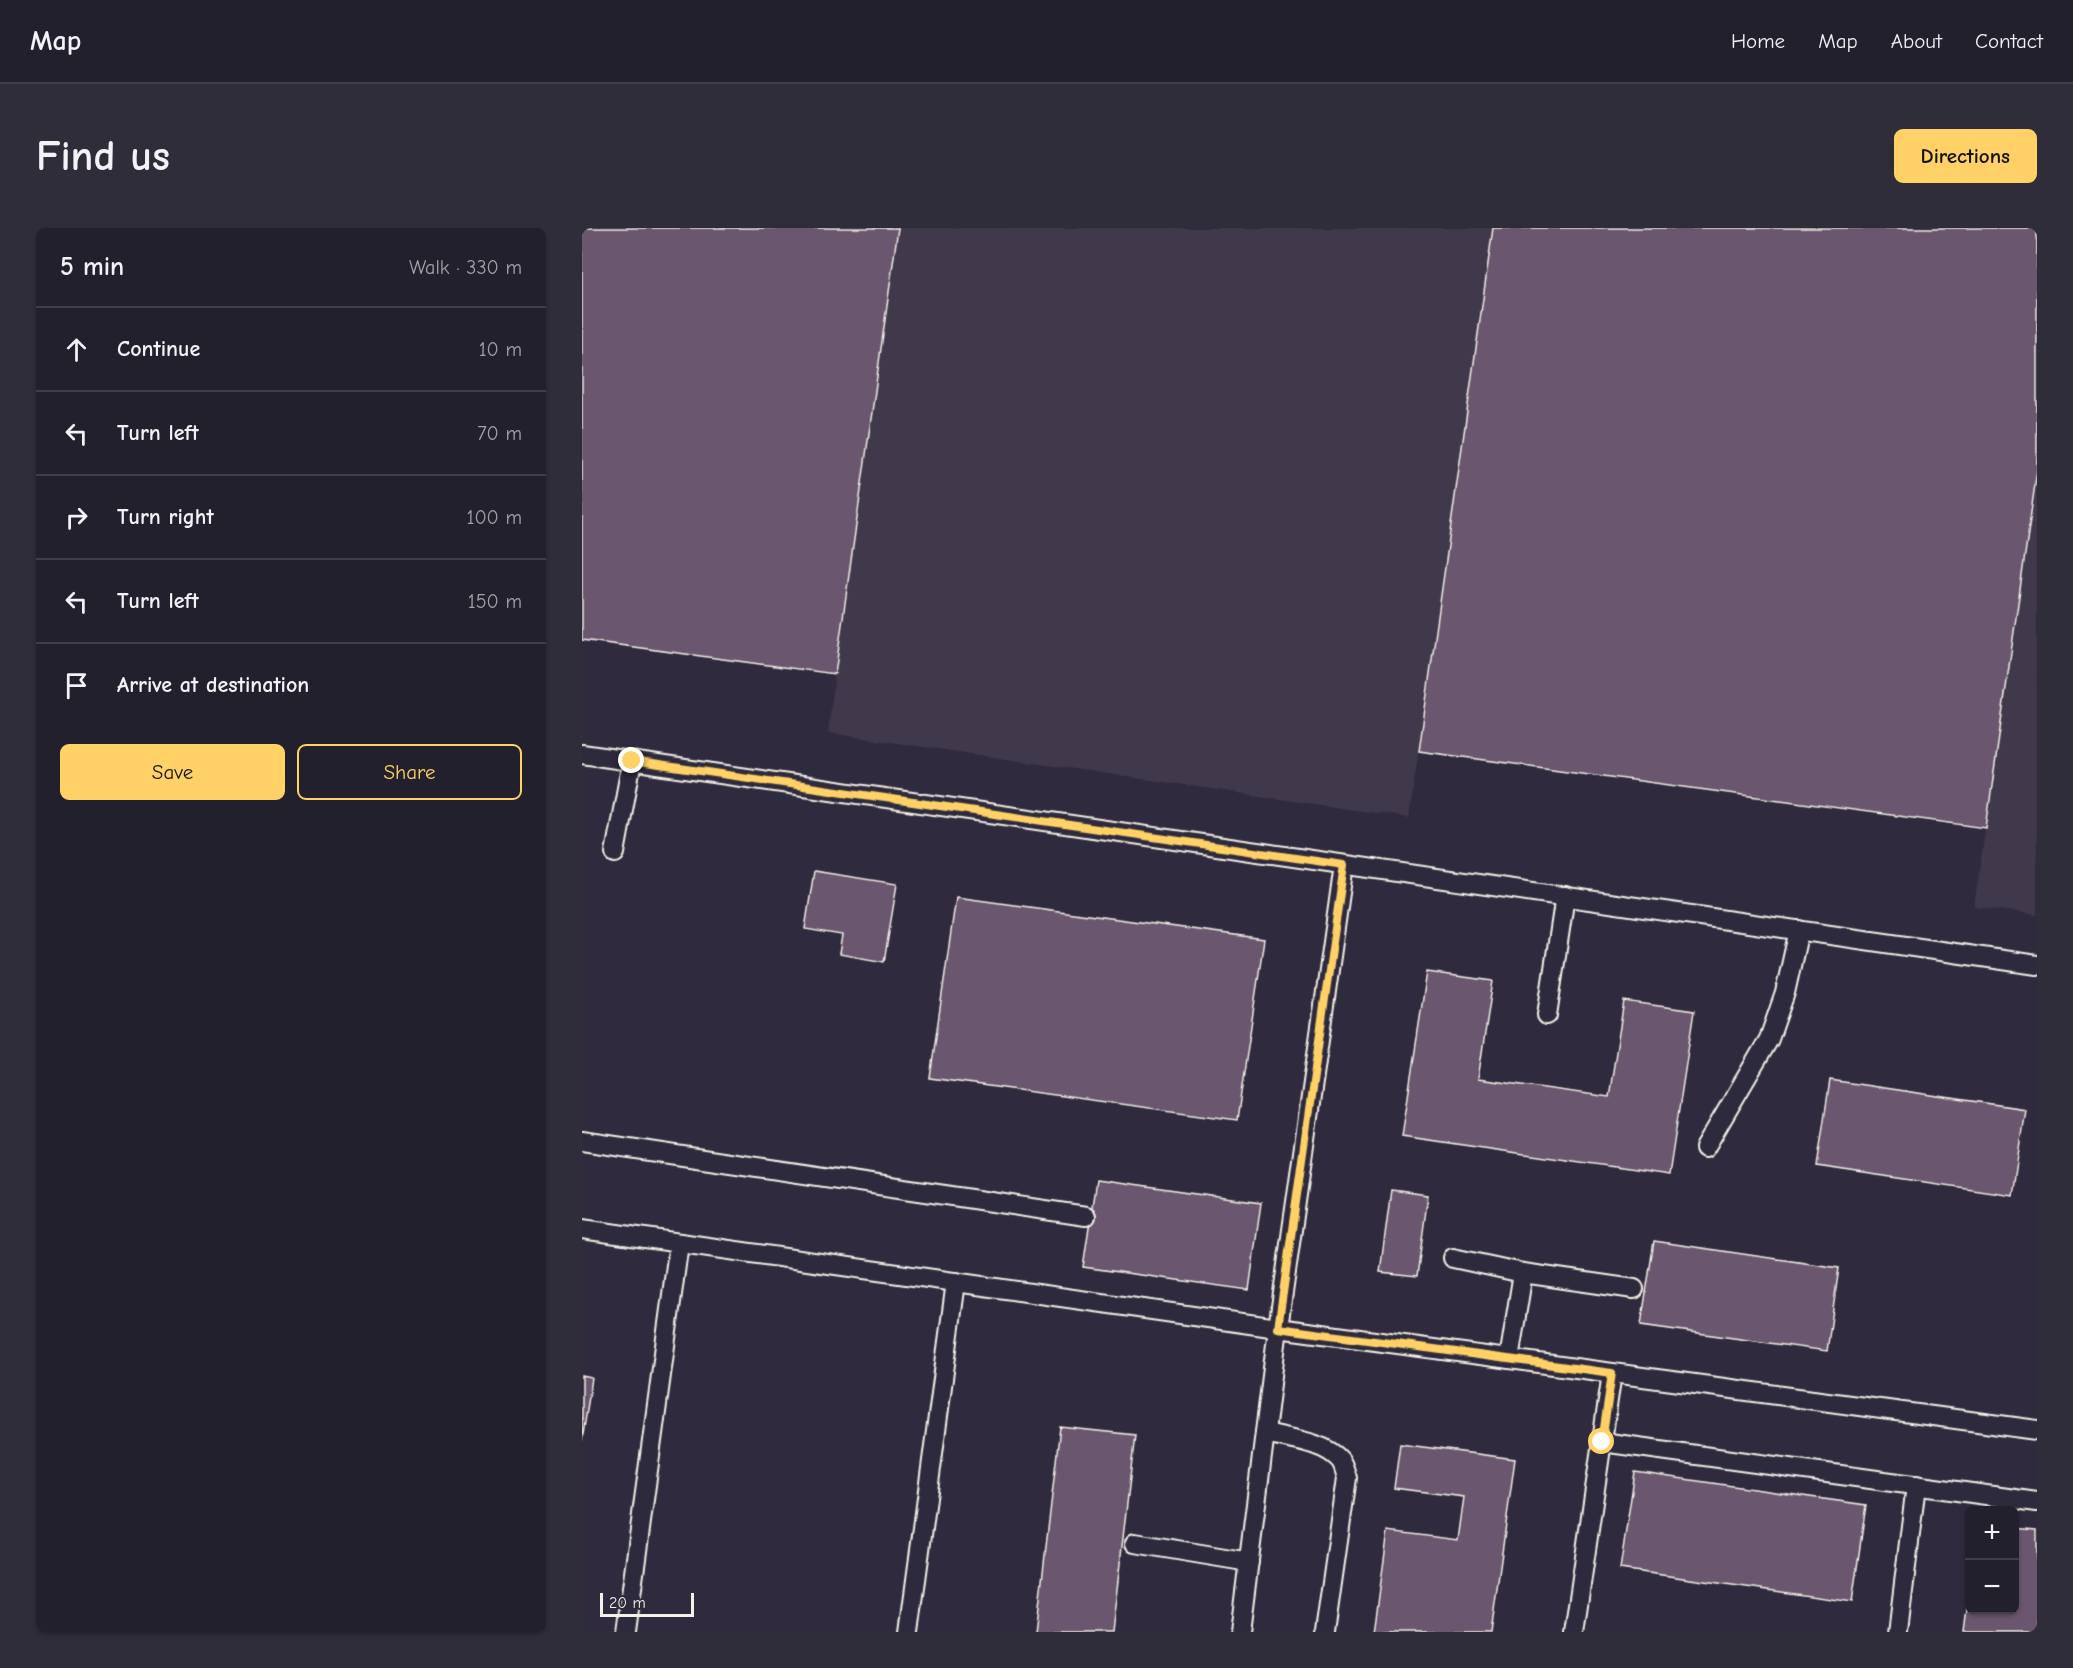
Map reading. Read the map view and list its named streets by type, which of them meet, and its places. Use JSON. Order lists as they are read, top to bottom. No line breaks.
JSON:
{"scale_bar":"20 m","page":{"header":"Map","nav":["Home","Map","About","Contact"],"buttons":["Directions",["Save","Share"]],"title":"Find us","heading":["5 min","Walk · 330 m"],"list":[["Continue","10 m"],["Turn left","70 m"],["Turn right","100 m"],["Turn left","150 m"],"Arrive at destination"],"map_buttons":["+","−"],"scale":"20 m"}}
